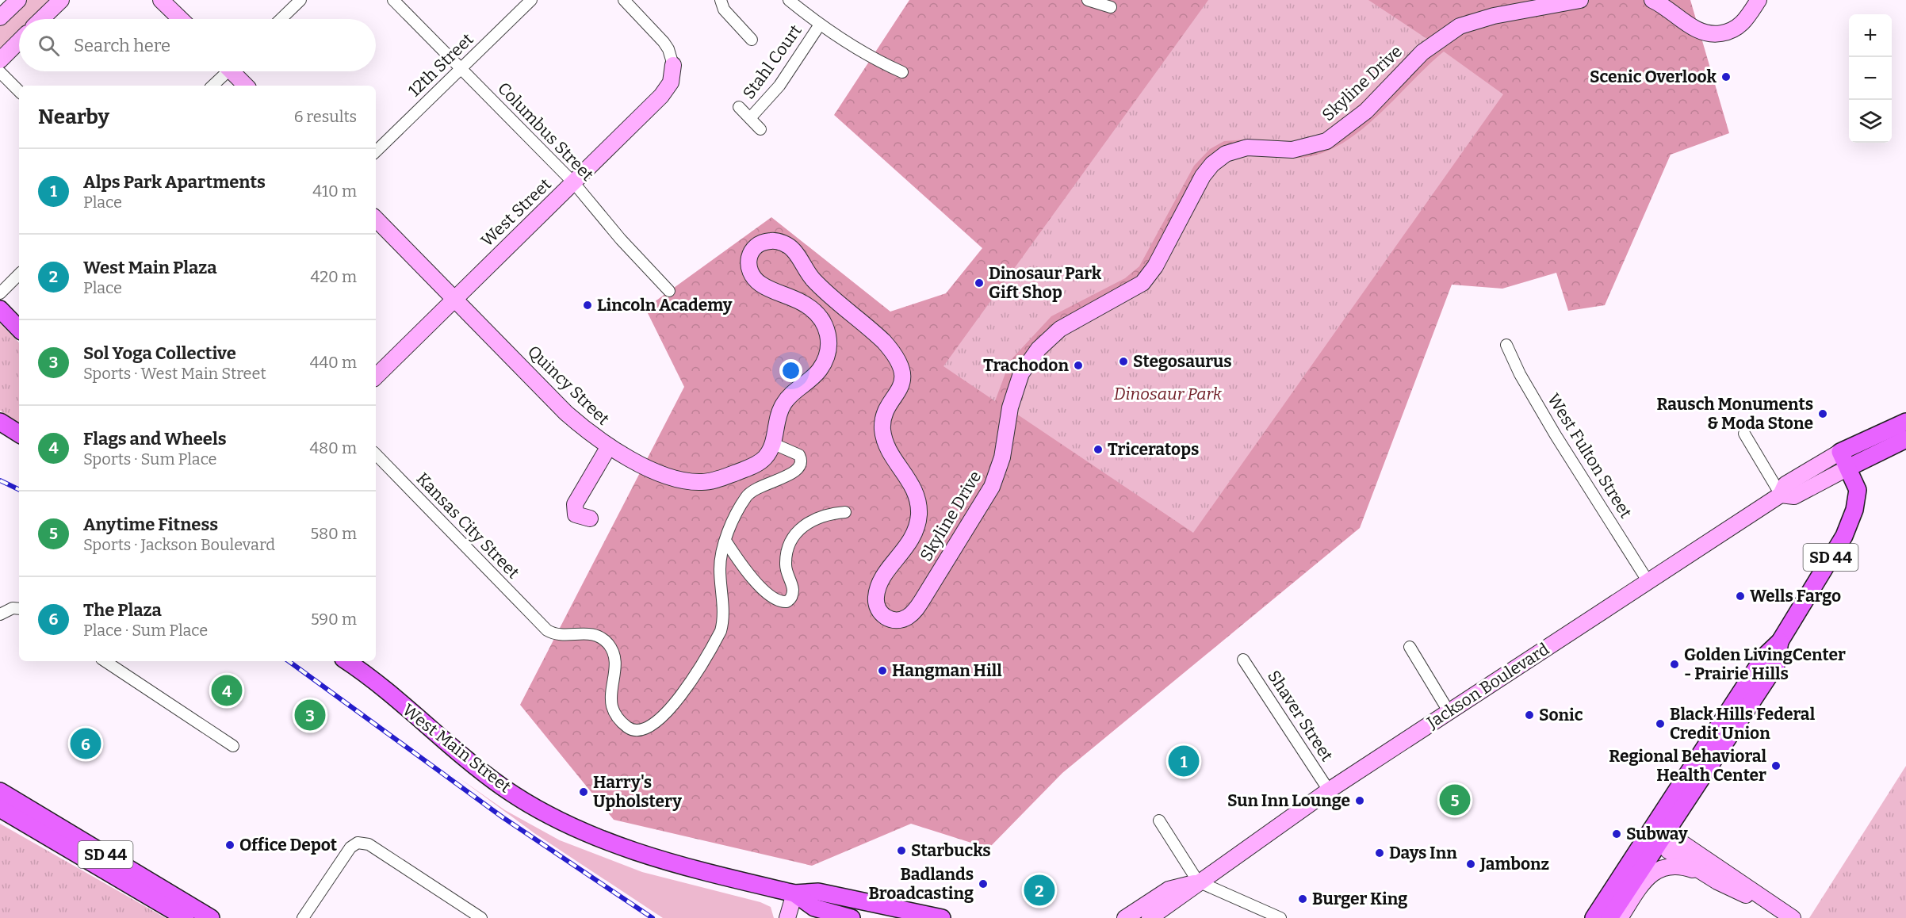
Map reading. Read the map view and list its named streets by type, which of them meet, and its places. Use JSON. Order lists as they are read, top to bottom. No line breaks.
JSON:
{"streets":{"main road":["SD 44","Jackson Boulevard","West Main Street"],"street":["Stahl Court","12th Street","Skyline Drive","Columbus Street","West Street","Quincy Street","West Fulton Street","Kansas City Street","Shaver Street"]},"crossings":[["12th Street","Columbus Street"],["Skyline Drive","Quincy Street"],["Skyline Drive","Kansas City Street"],["Columbus Street","West Street"],["West Street","Quincy Street"],["Quincy Street","Kansas City Street"],["West Fulton Street","Jackson Boulevard"],["SD 44","Jackson Boulevard"],["Jackson Boulevard","Shaver Street"]],"parks":["Dinosaur Park"],"places":["Scenic Overlook","Dinosaur Park Gift Shop","Lincoln Academy","Stegosaurus","Trachodon","Rausch Monuments & Moda Stone","Triceratops","Wells Fargo","Golden LivingCenter - Prairie Hills","Hangman Hill","Sonic","Black Hills Federal Credit Union","Regional Behavioral Health Center","Harry's Upholstery","Sun Inn Lounge","Subway","Office Depot","Starbucks","Days Inn","Jambonz","Badlands Broadcasting","Burger King"],"page":{"map_buttons":["+","−"],"search":"Search here","heading":["Nearby","6 results"],"list":[{"mark":"1","name":"Alps Park Apartments","note":"Place","value":"410 m"},{"mark":"2","name":"West Main Plaza","note":"Place","value":"420 m"},{"mark":"3","name":"Sol Yoga Collective","note":"Sports · West Main Street","value":"440 m"},{"mark":"4","name":"Flags and Wheels","note":"Sports · Sum Place","value":"480 m"},{"mark":"5","name":"Anytime Fitness","note":"Sports · Jackson Boulevard","value":"580 m"},{"mark":"6","name":"The Plaza","note":"Place · Sum Place","value":"590 m"}],"pins":["4","3","6","1","5","2"]}}
